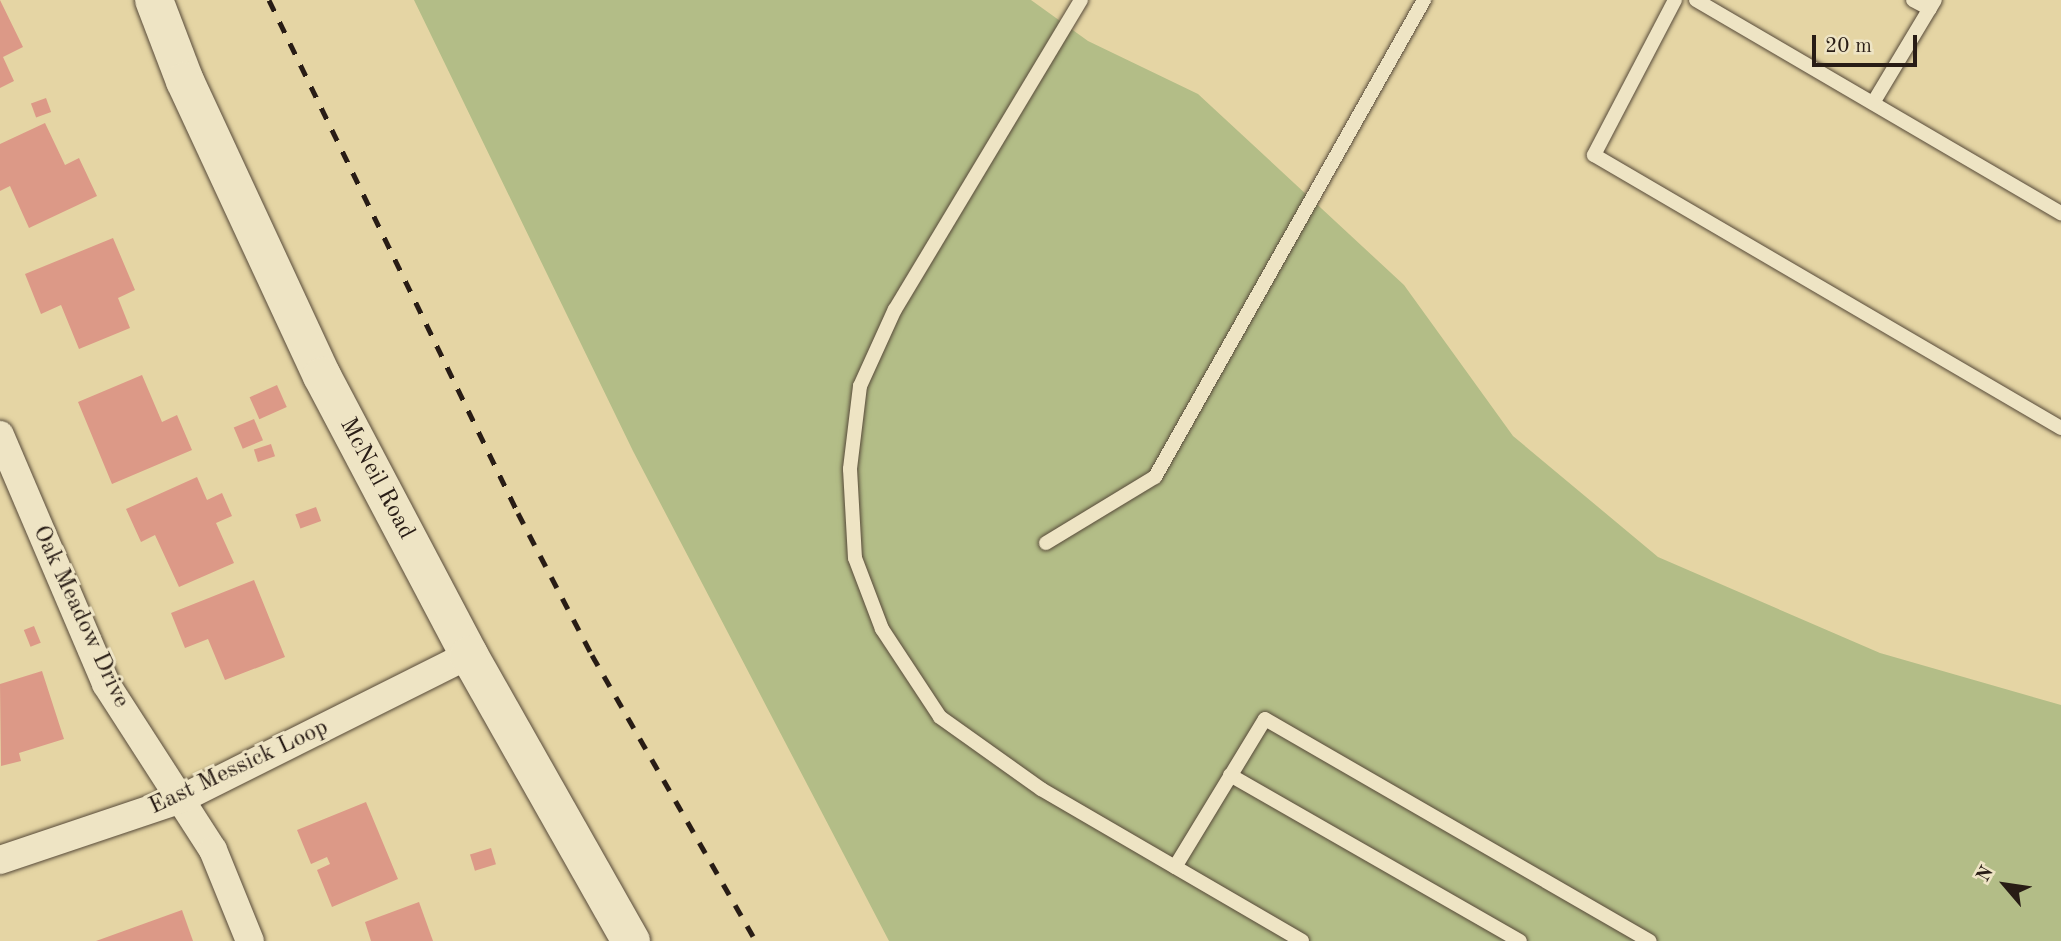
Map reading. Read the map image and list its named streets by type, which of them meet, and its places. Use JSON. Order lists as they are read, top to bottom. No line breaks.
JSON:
{"streets":{"main road":["McNeil Road"],"street":["Oak Meadow Drive","East Messick Loop"]},"crossings":[["McNeil Road","East Messick Loop"],["Oak Meadow Drive","East Messick Loop"]],"scale_bar":"20 m","north":"top left"}
